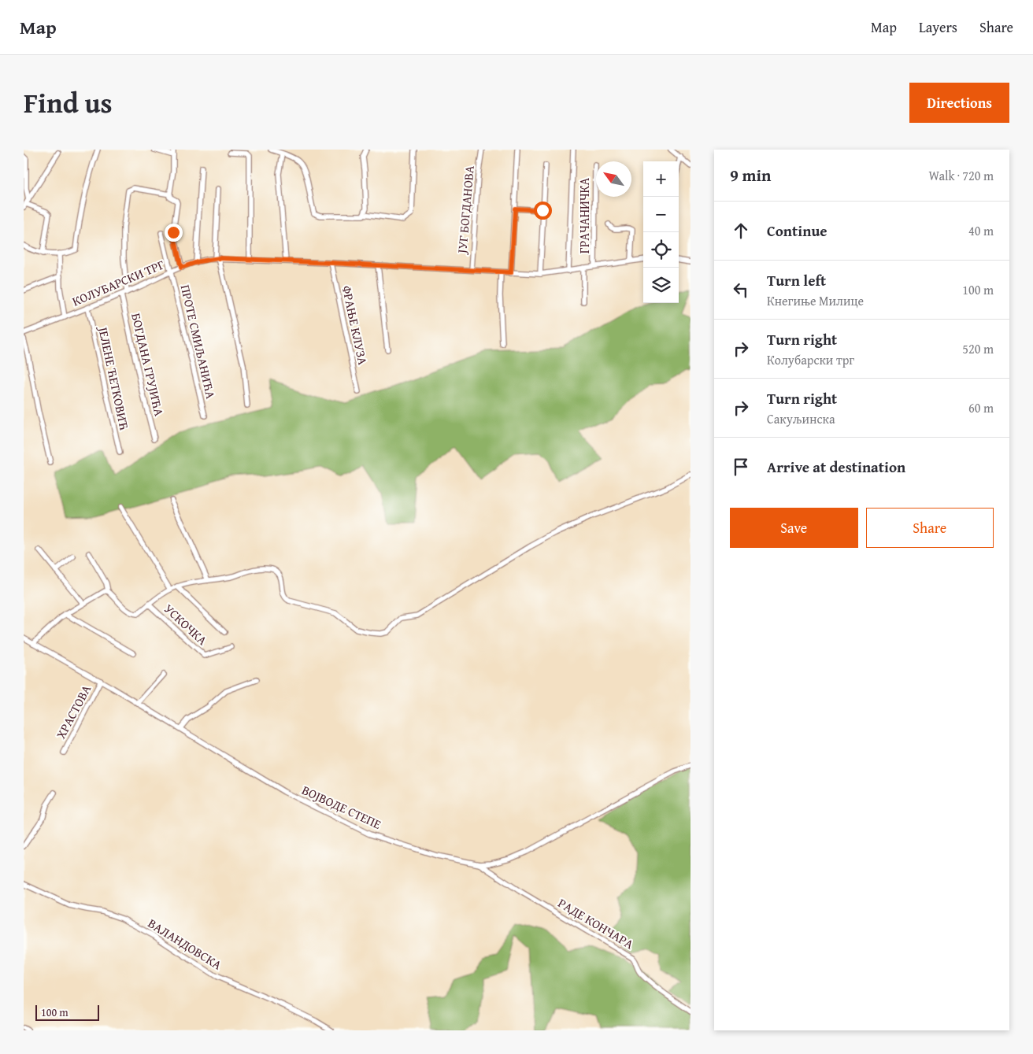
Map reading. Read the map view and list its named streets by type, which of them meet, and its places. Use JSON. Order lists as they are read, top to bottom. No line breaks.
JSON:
{"streets":{"street":["ЈУГ БОГДАНОВА","ГРАЧАНИЧКА","КОЛУБАРСКИ ТРГ","ФРАЊЕ КЛУЗА","ПРОТЕ СМИЉАНИЋА","БОГДАНА ГРУЈИЋА","ЈЕЛЕНЕ ЋЕТКОВИЋ","УСКОЧКА","ХРАСТОВА","ВОЈВОДЕ СТЕПЕ","РАДЕ КОНЧАРА","ВАЛАНДОВСКА"]},"crossings":[["ЈУГ БОГДАНОВА","КОЛУБАРСКИ ТРГ"],["ГРАЧАНИЧКА","КОЛУБАРСКИ ТРГ"],["КОЛУБАРСКИ ТРГ","ФРАЊЕ КЛУЗА"],["КОЛУБАРСКИ ТРГ","ПРОТЕ СМИЉАНИЋА"],["КОЛУБАРСКИ ТРГ","БОГДАНА ГРУЈИЋА"],["КОЛУБАРСКИ ТРГ","ЈЕЛЕНЕ ЋЕТКОВИЋ"],["ХРАСТОВА","ВОЈВОДЕ СТЕПЕ"],["ВОЈВОДЕ СТЕПЕ","РАДЕ КОНЧАРА"]],"scale_bar":"100 m","north":"top left","page":{"header":"Map","nav":["Map","Layers","Share"],"title":"Find us","buttons":["Directions",["Save","Share"]],"heading":["9 min","Walk · 720 m"],"map_buttons":["+","−"],"list":[["Continue","40 m"],["Turn left","Кнегиње Милице","100 m"],["Turn right","Колубарски трг","520 m"],["Turn right","Сакуљинска","60 m"],"Arrive at destination"],"scale":"100 m"}}
